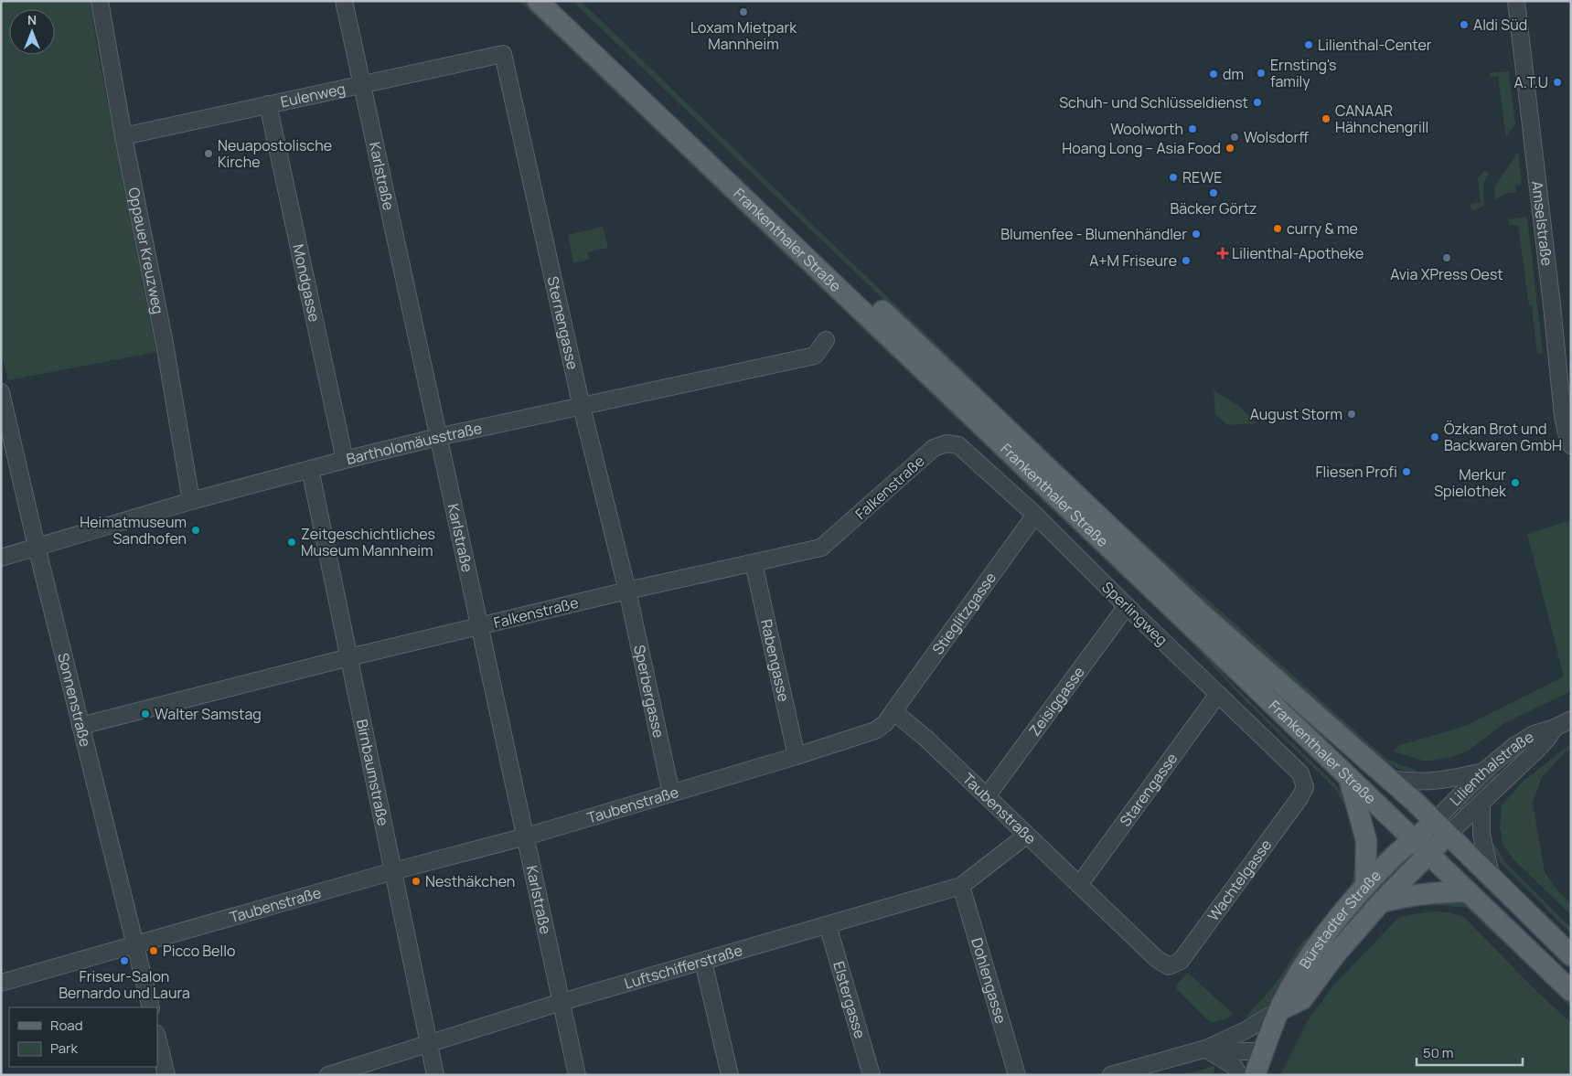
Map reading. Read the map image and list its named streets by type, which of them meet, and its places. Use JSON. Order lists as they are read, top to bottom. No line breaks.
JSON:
{"streets":{"main road":["Frankenthaler Straße","Bürstadter Straße"],"street":["Eulenweg","Karlstraße","Amselstraße","Oppauer Kreuzweg","Mondgasse","Sternengasse","Bartholomäusstraße","Falkenstraße","Stieglitzgasse","Sperlingweg","Rabengasse","Sperbergasse","Sonnenstraße","Zeisiggasse","Lilienthalstraße","Birnbaumstraße","Starengasse","Taubenstraße","Wachtelgasse","Luftschifferstraße","Dohlengasse","Elstergasse"]},"crossings":[["Eulenweg","Karlstraße"],["Eulenweg","Oppauer Kreuzweg"],["Eulenweg","Mondgasse"],["Eulenweg","Sternengasse"],["Karlstraße","Bartholomäusstraße"],["Karlstraße","Falkenstraße"],["Karlstraße","Taubenstraße"],["Karlstraße","Luftschifferstraße"],["Frankenthaler Straße","Lilienthalstraße"],["Frankenthaler Straße","Bürstadter Straße"],["Oppauer Kreuzweg","Bartholomäusstraße"],["Mondgasse","Bartholomäusstraße"],["Sternengasse","Bartholomäusstraße"],["Sternengasse","Falkenstraße"],["Sternengasse","Sperbergasse"],["Bartholomäusstraße","Sonnenstraße"],["Bartholomäusstraße","Birnbaumstraße"],["Falkenstraße","Sperlingweg"],["Falkenstraße","Rabengasse"],["Falkenstraße","Sperbergasse"],["Falkenstraße","Sonnenstraße"],["Falkenstraße","Birnbaumstraße"],["Stieglitzgasse","Sperlingweg"],["Stieglitzgasse","Taubenstraße"],["Sperlingweg","Zeisiggasse"],["Sperlingweg","Starengasse"],["Sperlingweg","Wachtelgasse"],["Rabengasse","Taubenstraße"],["Sperbergasse","Taubenstraße"],["Sonnenstraße","Taubenstraße"],["Zeisiggasse","Taubenstraße"],["Birnbaumstraße","Taubenstraße"],["Birnbaumstraße","Luftschifferstraße"],["Starengasse","Taubenstraße"],["Taubenstraße","Wachtelgasse"],["Taubenstraße","Luftschifferstraße"],["Luftschifferstraße","Dohlengasse"],["Luftschifferstraße","Elstergasse"]],"places":{"other":["Loxam Mietpark Mannheim","Aldi Süd","Lilienthal-Center","Ernsting's family","dm","A.T.U","Schuh- und Schlüsseldienst","CANAAR Hähnchengrill","Woolworth","Wolsdorff","Hoang Long – Asia Food","Neuapostolische Kirche","REWE","Bäcker Görtz","curry & me","Blumenfee - Blumenhändler","Avia XPress Oest","A+M Friseure","August Storm","Özkan Brot und Backwaren GmbH","Fliesen Profi","Merkur Spielothek","Heimatmuseum Sandhofen","Zeitgeschichtliches Museum Mannheim","Walter Samstag","Nesthäkchen","Picco Bello","Friseur-Salon Bernardo und Laura"],"health":["Lilienthal-Apotheke"]},"legend":["Road","Park"],"scale_bar":"50 m","north":"top"}
